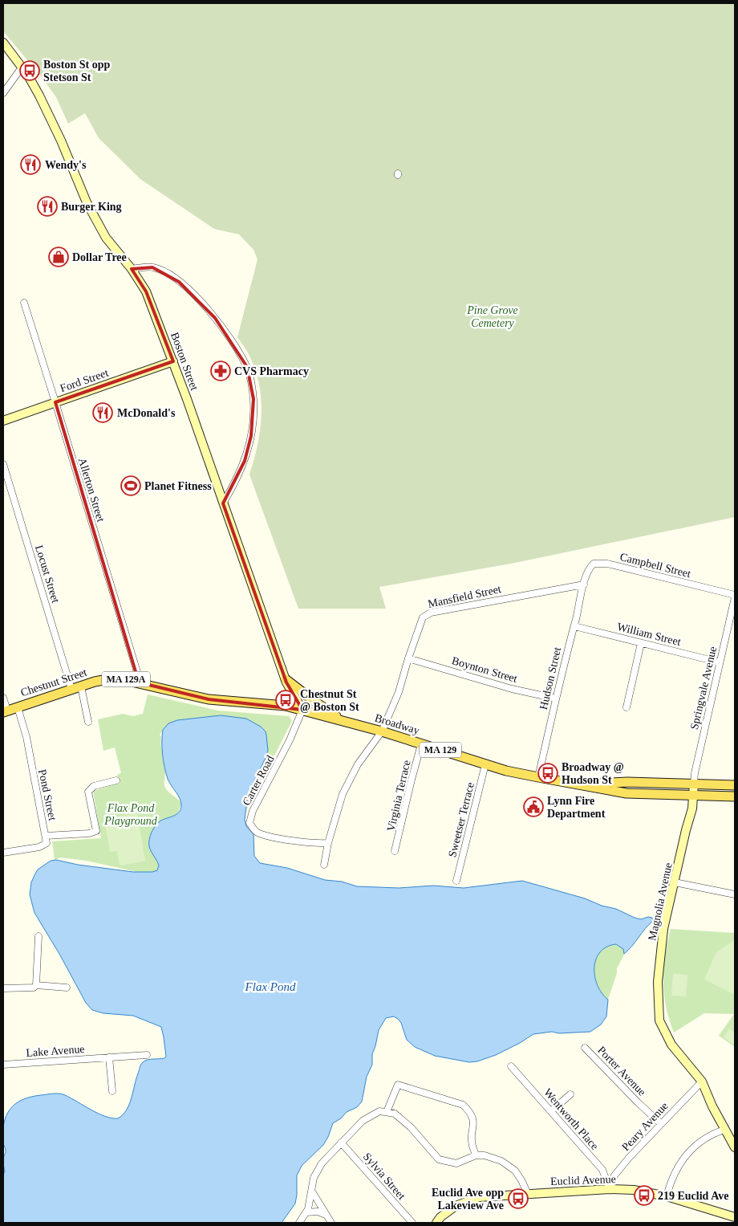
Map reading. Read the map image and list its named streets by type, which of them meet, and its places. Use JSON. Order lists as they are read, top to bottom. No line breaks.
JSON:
{"streets":{"main road":["MA 129A","Chestnut Street","Broadway","MA 129"],"street":["Boston Street","Ford Street","Allerton Street","Campbell Street","Locust Street","Mansfield Street","William Street","Boynton Street","Hudson Street","Springvale Avenue","Carter Road","Pond Street","Virginia Terrace","Sweetser Terrace","Magnolia Avenue","Lake Avenue","Porter Avenue","Wentworth Place","Peary Avenue","Sylvia Street","Euclid Avenue"]},"crossings":[["Boston Street","Ford Street"],["Boston Street","Chestnut Street"],["Boston Street","Broadway"],["Boston Street","MA 129"],["Boston Street","Carter Road"],["Ford Street","Allerton Street"],["Allerton Street","Chestnut Street"],["Campbell Street","Mansfield Street"],["Campbell Street","Hudson Street"],["Campbell Street","Springvale Avenue"],["Locust Street","Chestnut Street"],["Mansfield Street","Boynton Street"],["Mansfield Street","Hudson Street"],["Mansfield Street","Broadway"],["William Street","Hudson Street"],["William Street","Springvale Avenue"],["Boynton Street","Hudson Street"],["Hudson Street","Broadway"],["Chestnut Street","Broadway"],["Chestnut Street","Carter Road"],["Chestnut Street","Pond Street"],["Springvale Avenue","Broadway"],["Springvale Avenue","Magnolia Avenue"],["Broadway","MA 129"],["Broadway","Carter Road"],["Broadway","Virginia Terrace"],["Broadway","Sweetser Terrace"],["Broadway","Magnolia Avenue"],["Magnolia Avenue","Peary Avenue"],["Porter Avenue","Peary Avenue"],["Wentworth Place","Peary Avenue"],["Wentworth Place","Euclid Avenue"],["Peary Avenue","Euclid Avenue"]],"water":["Flax Pond"],"parks":["Pine Grove Cemetery","Flax Pond Playground"],"places":{"bus stop":["Boston St opp Stetson St","Chestnut St @ Boston St","Broadway @ Hudson St","219 Euclid Ave","Euclid Ave opp Lakeview Ave"],"restaurant":["Wendy's","Burger King","McDonald's"],"shop":["Dollar Tree"],"pharmacy":["CVS Pharmacy"],"sports":["Planet Fitness"],"public building":["Lynn Fire Department"]}}
